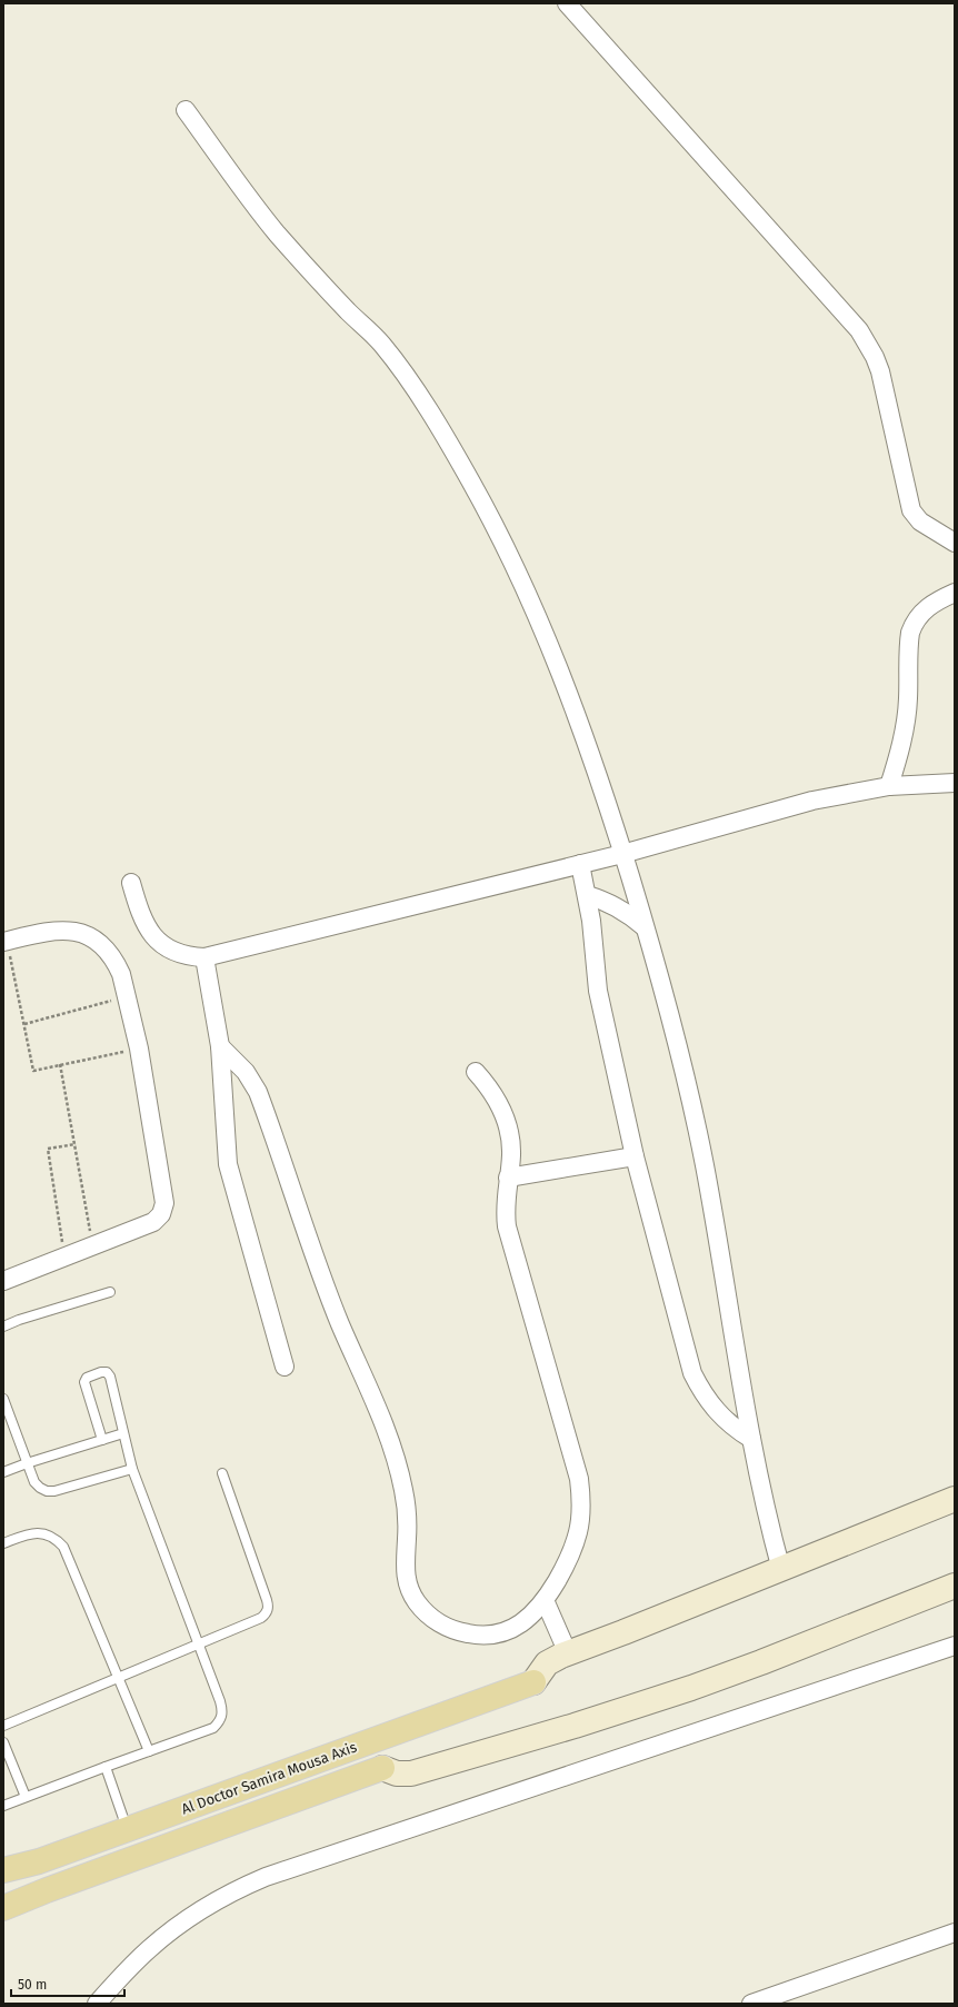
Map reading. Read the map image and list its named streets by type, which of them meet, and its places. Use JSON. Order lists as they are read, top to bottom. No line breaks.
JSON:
{"streets":{"main road":["Al Doctor Samira Mousa Axis"]},"scale_bar":"50 m"}
